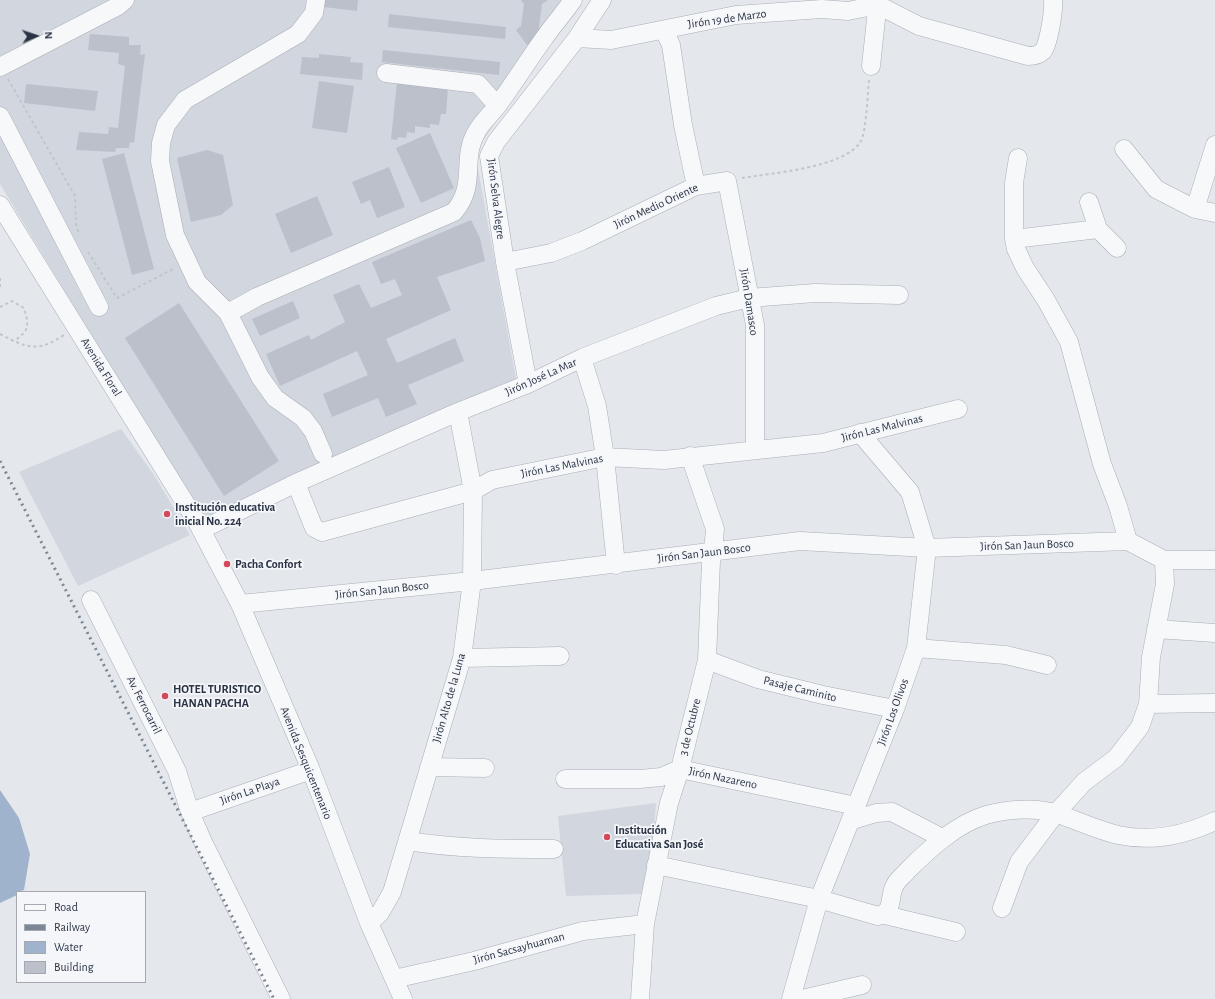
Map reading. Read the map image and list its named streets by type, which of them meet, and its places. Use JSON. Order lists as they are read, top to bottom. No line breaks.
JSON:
{"streets":{"street":["Jirón 19 de Marzo","Jirón Selva Alegre","Jirón Medio Oriente","Jirón Damasco","Avenida Floral","Jirón José La Mar","Jirón Las Malvinas","Jirón San Jaun Bosco","Pasaje Caminito","Jirón Alto de la Luna","Av. Ferrocarril","Jirón Los Olivos","3 de Octubre","Avenida Sesquicentenario","Jirón Nazareno","Jirón La Playa","Jirón Sacsayhuaman"]},"crossings":[["Jirón 19 de Marzo","Jirón Selva Alegre"],["Jirón Selva Alegre","Jirón Medio Oriente"],["Jirón Selva Alegre","Jirón José La Mar"],["Jirón Medio Oriente","Jirón Damasco"],["Jirón Damasco","Jirón José La Mar"],["Jirón Damasco","Jirón Las Malvinas"],["Avenida Floral","Jirón José La Mar"],["Avenida Floral","Avenida Sesquicentenario"],["Jirón José La Mar","Jirón Las Malvinas"],["Jirón José La Mar","Jirón Alto de la Luna"],["Jirón José La Mar","Avenida Sesquicentenario"],["Jirón Las Malvinas","Jirón Alto de la Luna"],["Jirón Las Malvinas","Jirón Los Olivos"],["Jirón Las Malvinas","3 de Octubre"],["Jirón San Jaun Bosco","Jirón Alto de la Luna"],["Jirón San Jaun Bosco","Jirón Los Olivos"],["Jirón San Jaun Bosco","3 de Octubre"],["Jirón San Jaun Bosco","Avenida Sesquicentenario"],["Pasaje Caminito","Jirón Los Olivos"],["Pasaje Caminito","3 de Octubre"],["Jirón Alto de la Luna","Avenida Sesquicentenario"],["Av. Ferrocarril","Jirón La Playa"],["Jirón Los Olivos","Jirón Nazareno"],["3 de Octubre","Jirón Nazareno"],["3 de Octubre","Jirón Sacsayhuaman"],["Avenida Sesquicentenario","Jirón La Playa"],["Avenida Sesquicentenario","Jirón Sacsayhuaman"]],"places":["Institución educativa inicial No. 224","Pacha Confort","HOTEL TURISTICO HANAN PACHA","Institución Educativa San José"],"legend":["Road","Railway","Water","Building"],"north":"right"}
